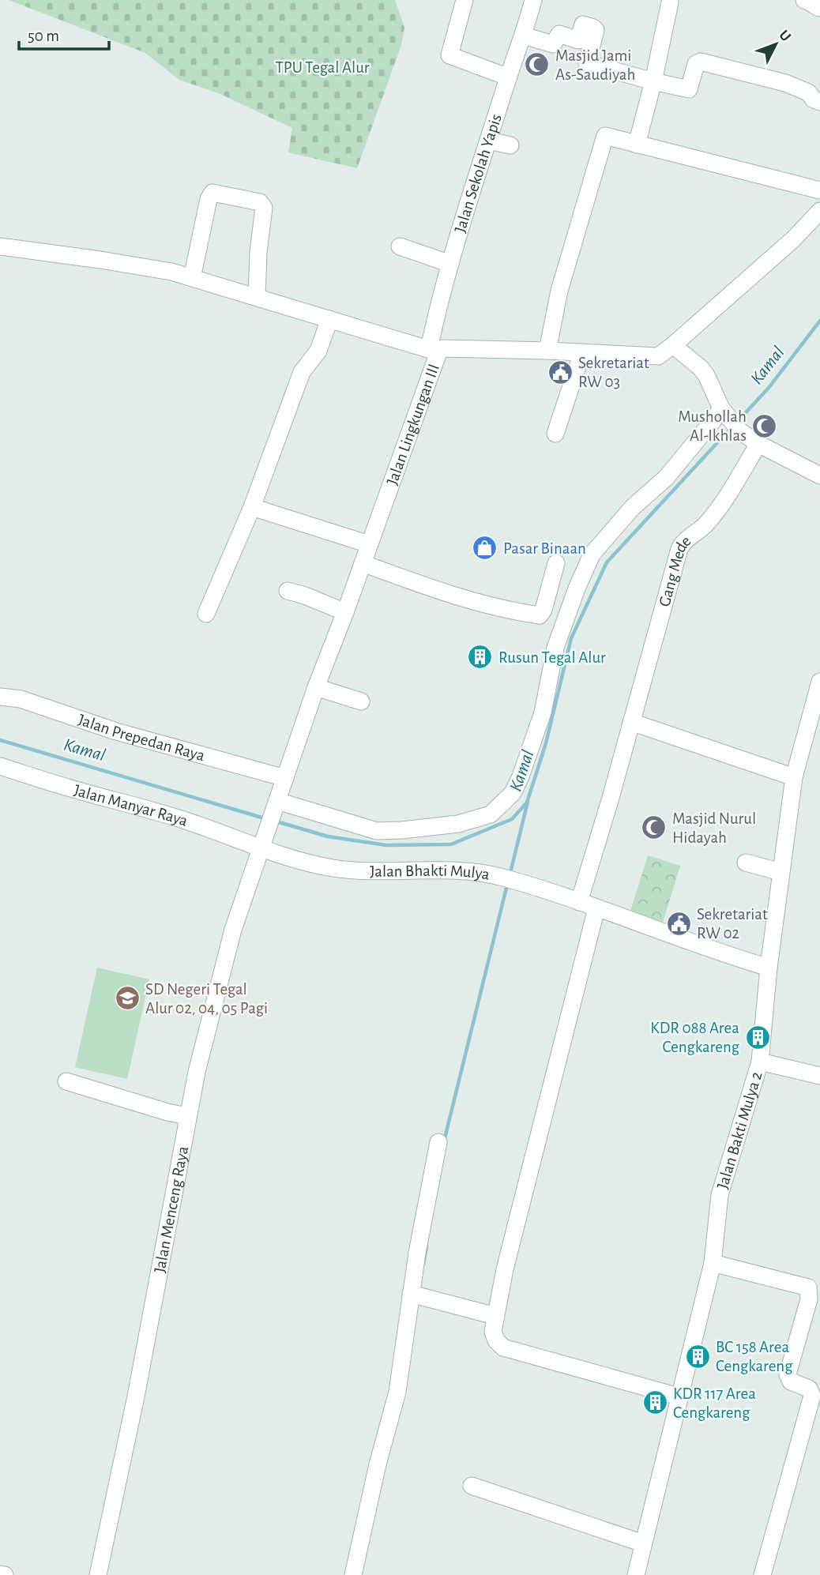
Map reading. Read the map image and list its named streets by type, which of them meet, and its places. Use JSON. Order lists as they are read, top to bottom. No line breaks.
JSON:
{"streets":{"street":["Jalan Sekolah Yapis","Jalan Lingkungan III","Gang Mede","Jalan Prepedan Raya","Jalan Manyar Raya","Jalan Bhakti Mulya","Jalan Bakti Mulya 2","Jalan Menceng Raya"]},"crossings":[["Jalan Sekolah Yapis","Jalan Lingkungan III"],["Jalan Lingkungan III","Jalan Prepedan Raya"],["Jalan Lingkungan III","Jalan Manyar Raya"],["Jalan Lingkungan III","Jalan Bhakti Mulya"],["Jalan Lingkungan III","Jalan Menceng Raya"],["Gang Mede","Jalan Bhakti Mulya"],["Jalan Manyar Raya","Jalan Bhakti Mulya"],["Jalan Manyar Raya","Jalan Menceng Raya"],["Jalan Bhakti Mulya","Jalan Bakti Mulya 2"],["Jalan Bhakti Mulya","Jalan Menceng Raya"]],"water":["Kamal"],"parks":["TPU Tegal Alur"],"places":{"mosque":["Masjid Jami As-Saudiyah","Mushollah Al-Ikhlas","Masjid Nurul Hidayah"],"public building":["Sekretariat RW 03","Sekretariat RW 02"],"shop":["Pasar Binaan"],"building":["Rusun Tegal Alur","KDR 088 Area Cengkareng","BC 158 Area Cengkareng","KDR 117 Area Cengkareng"],"school or university":["SD Negeri Tegal Alur 02, 04, 05 Pagi"]},"scale_bar":"50 m","north":"top right"}
